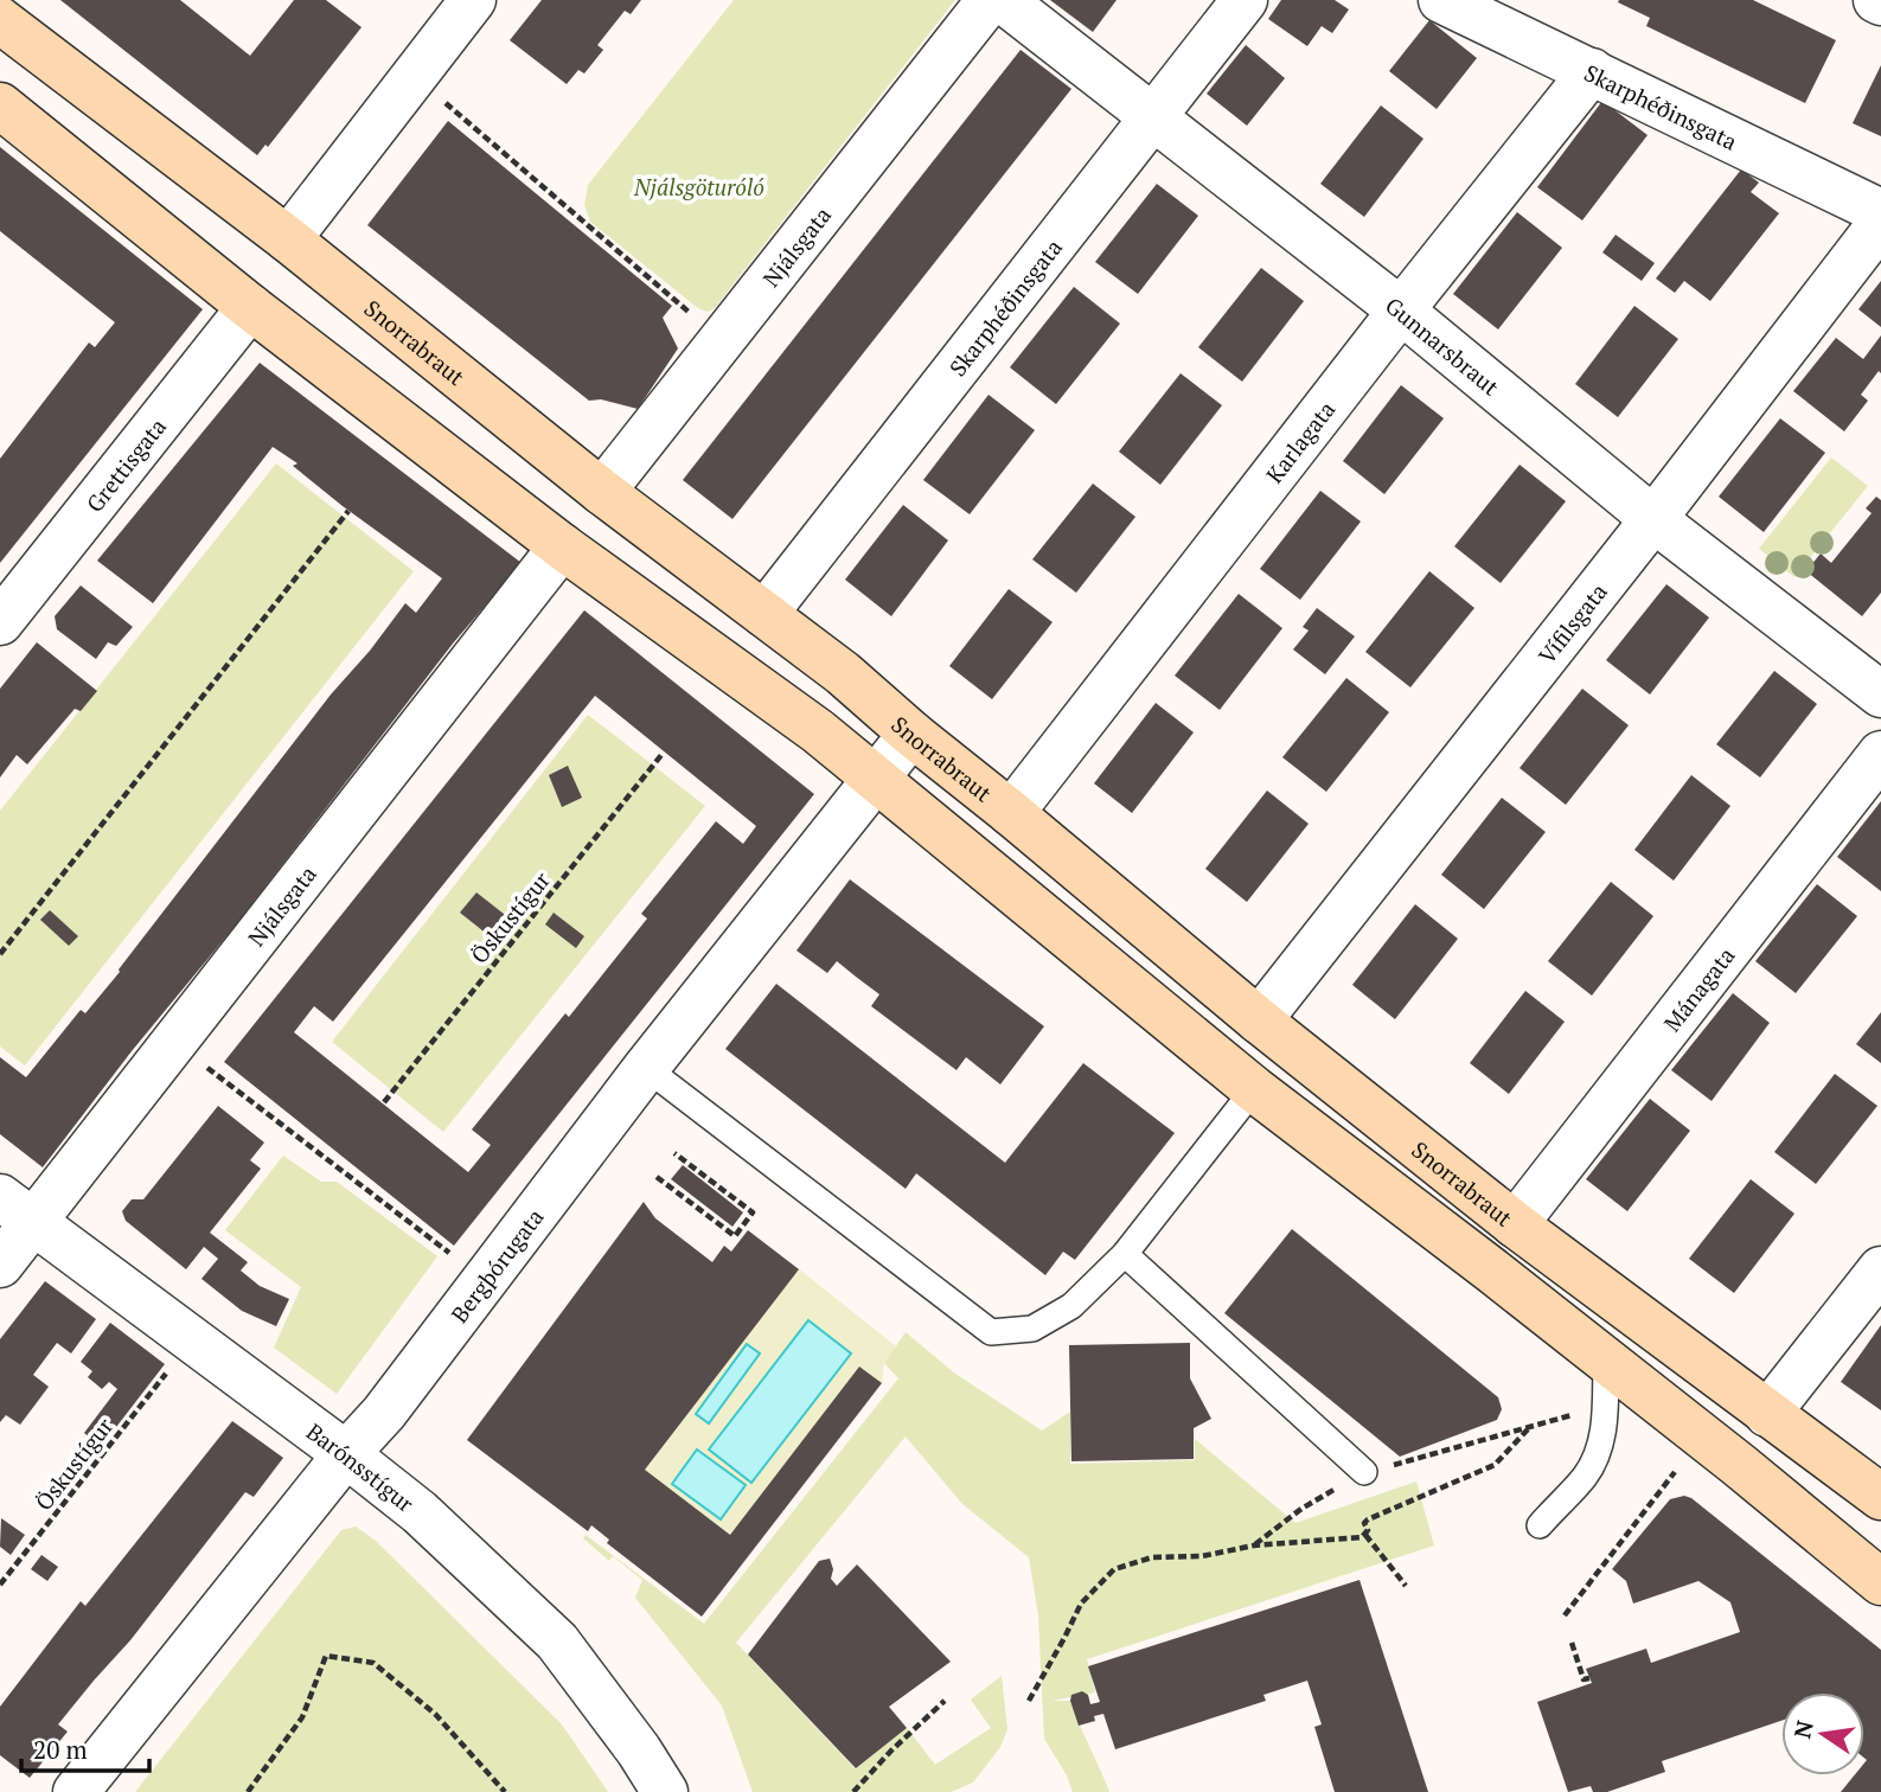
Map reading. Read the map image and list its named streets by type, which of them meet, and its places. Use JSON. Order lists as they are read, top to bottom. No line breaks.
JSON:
{"streets":{"main road":["Snorrabraut"],"street":["Skarphéðinsgata","Njálsgata","Gunnarsbraut","Karlagata","Grettisgata","Vífilsgata","Mánagata","Bergþórugata","Barónsstígur"],"path":["Öskustígur"]},"crossings":[["Skarphéðinsgata","Snorrabraut"],["Skarphéðinsgata","Gunnarsbraut"],["Skarphéðinsgata","Karlagata"],["Njálsgata","Snorrabraut"],["Njálsgata","Barónsstígur"],["Snorrabraut","Karlagata"],["Snorrabraut","Vífilsgata"],["Snorrabraut","Mánagata"],["Snorrabraut","Bergþórugata"],["Gunnarsbraut","Karlagata"],["Gunnarsbraut","Vífilsgata"],["Bergþórugata","Barónsstígur"]],"parks":["Njálsgöturóló"],"scale_bar":"20 m","north":"left"}
